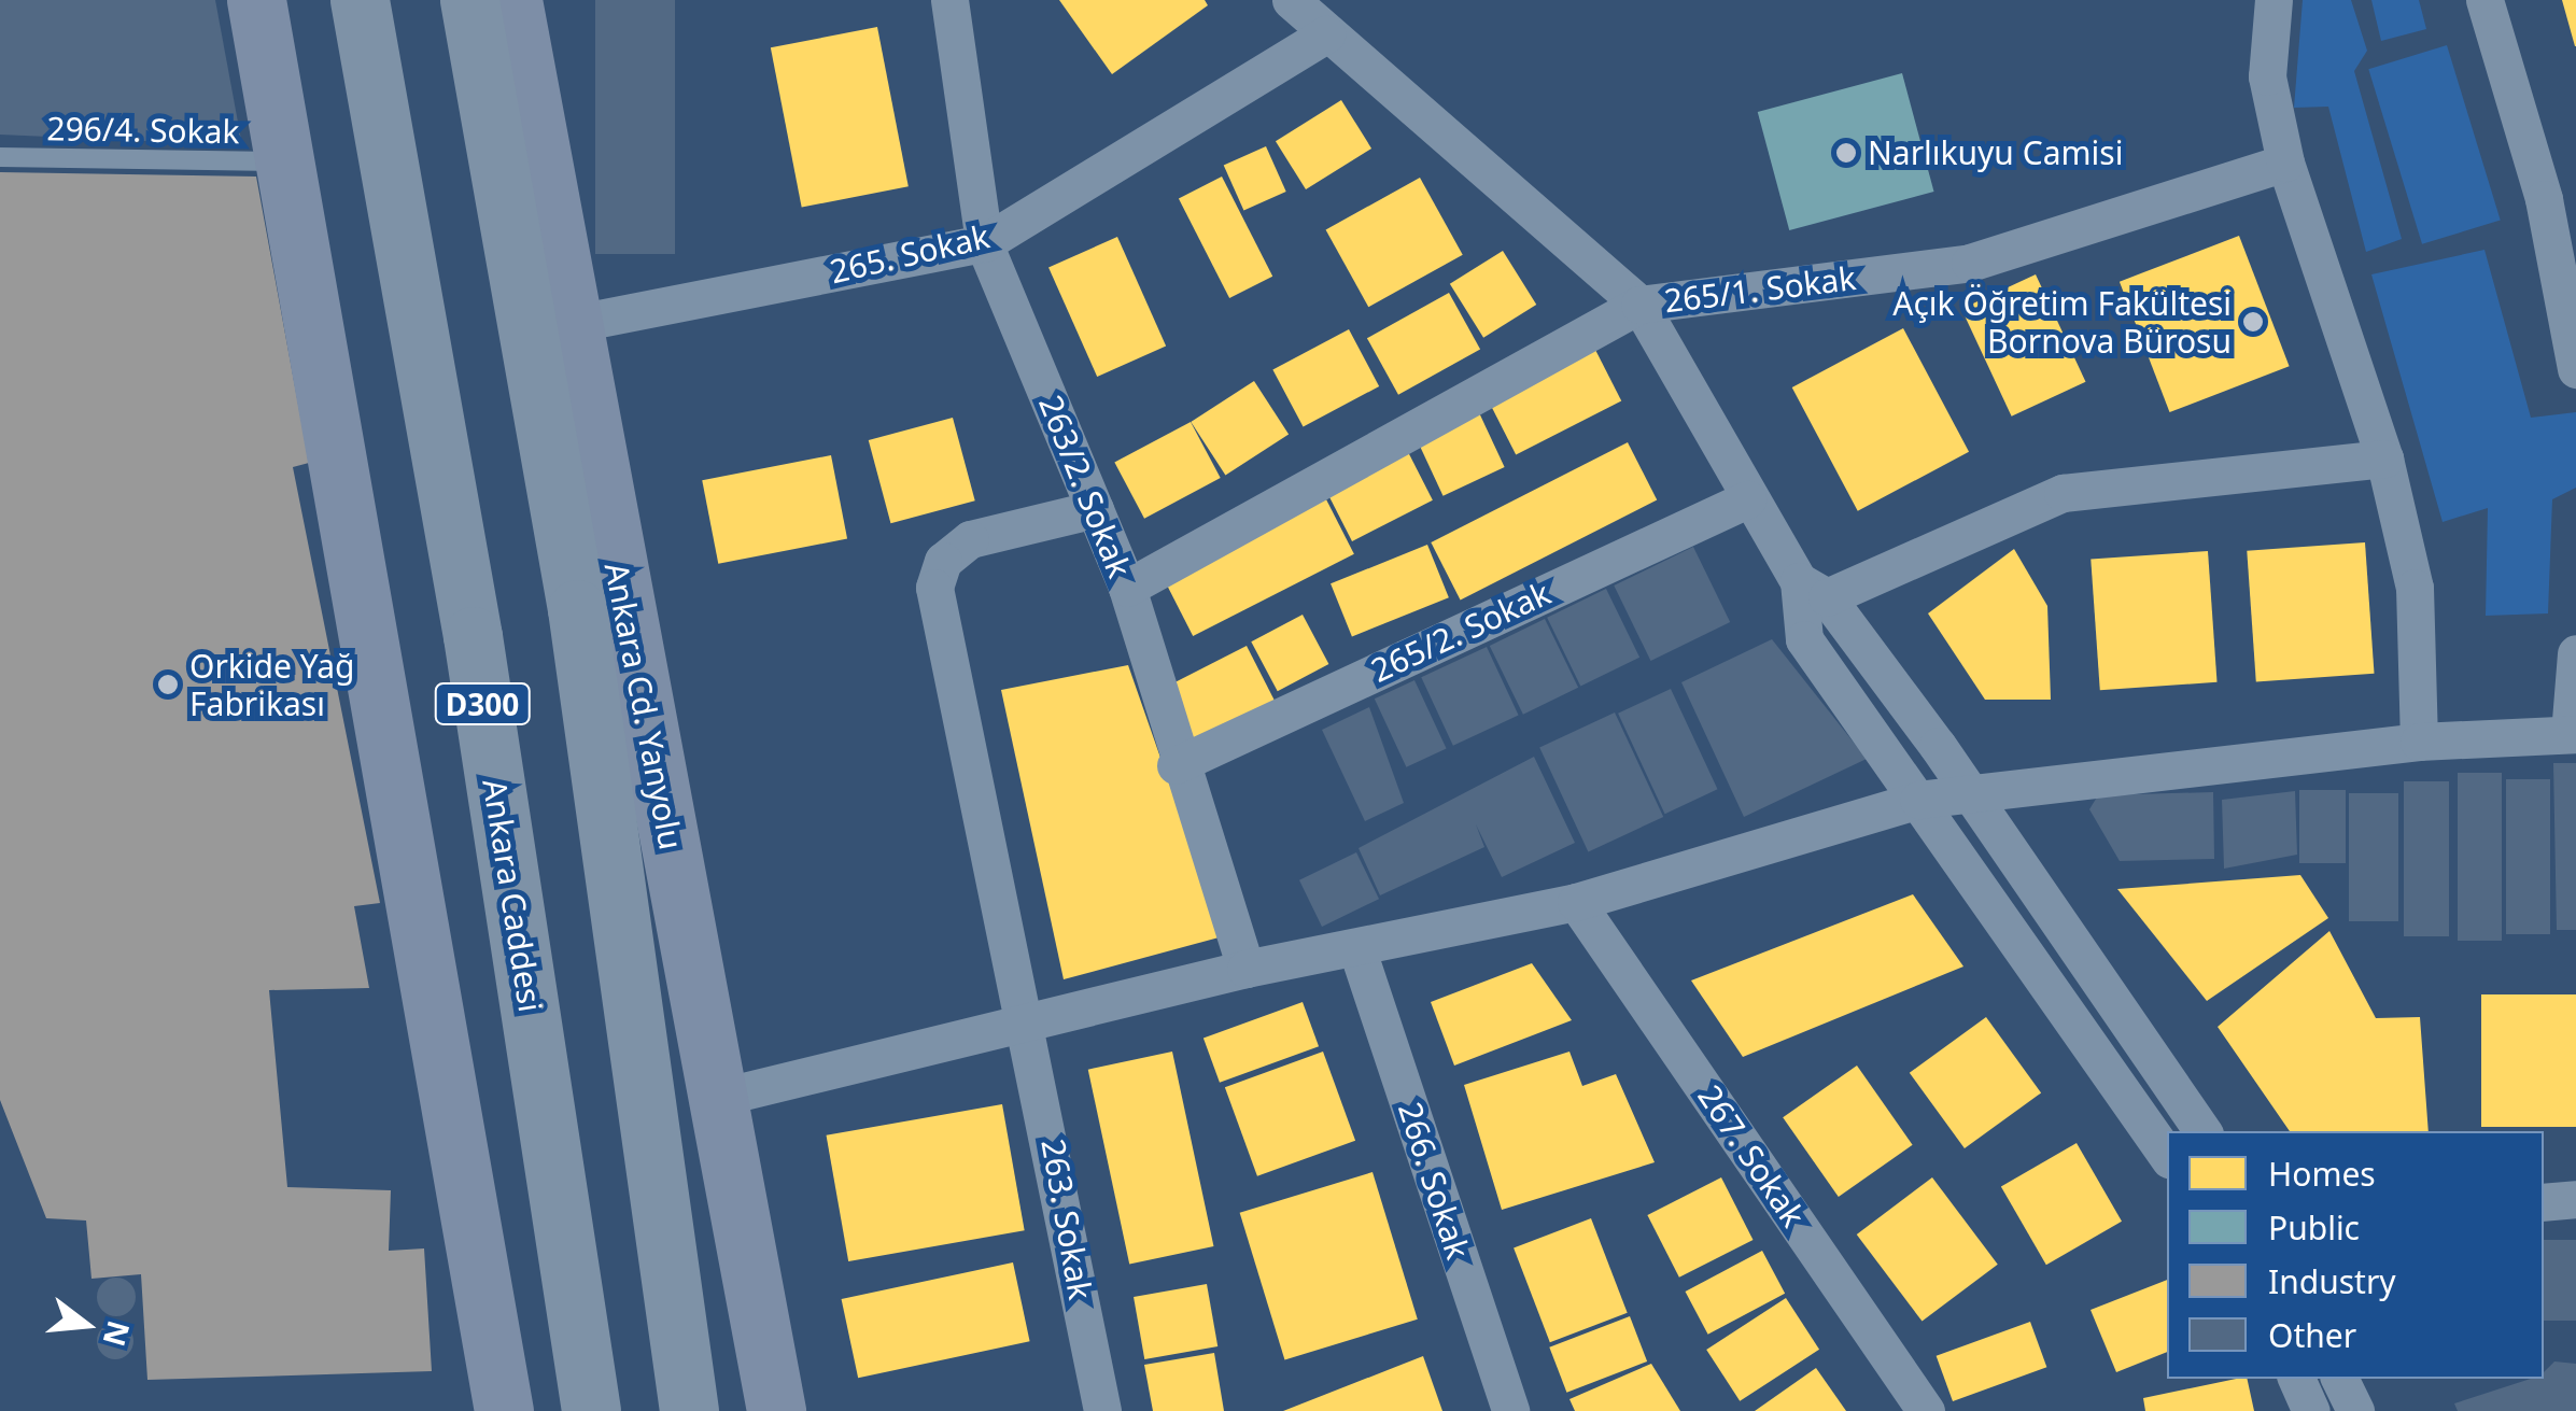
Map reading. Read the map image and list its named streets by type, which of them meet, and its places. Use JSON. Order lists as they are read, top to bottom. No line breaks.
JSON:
{"streets":{"highway":["D300","Ankara Caddesi"],"main road":["Ankara Cd. Yanyolu"],"street":["265. Sokak","265/1. Sokak","263/2. Sokak","265/2. Sokak","267. Sokak","266. Sokak","263. Sokak"],"lane":["296/4. Sokak"]},"crossings":[["265. Sokak","263/2. Sokak"],["265. Sokak","Ankara Cd. Yanyolu"],["265/1. Sokak","263/2. Sokak"],["263/2. Sokak","265/2. Sokak"],["263/2. Sokak","263. Sokak"]],"places":["Narlıkuyu Camisi","Açık Öğretim Fakültesi Bornova Bürosu","Orkide Yağ Fabrikası"],"legend":["Homes","Public","Industry","Other"],"north":"right"}
